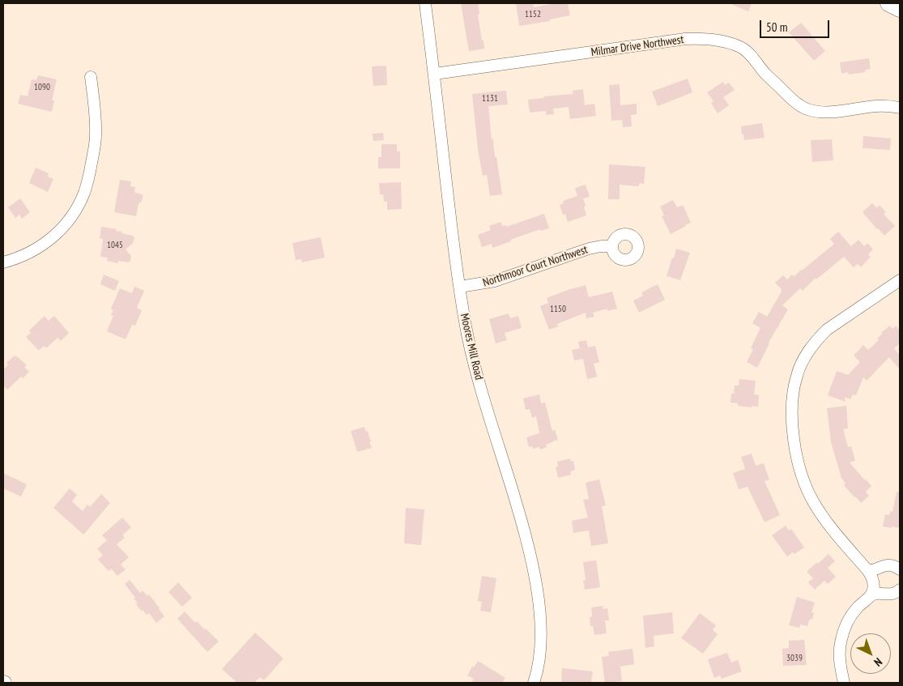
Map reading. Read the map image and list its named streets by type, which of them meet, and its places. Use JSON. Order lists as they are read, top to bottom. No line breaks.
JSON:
{"streets":{"street":["Milmar Drive Northwest","Northmoor Court Northwest","Moores Mill Road"]},"crossings":[["Milmar Drive Northwest","Moores Mill Road"],["Northmoor Court Northwest","Moores Mill Road"]],"house_numbers":["1152","1090","1131","1045","1150","3039"],"scale_bar":"50 m","north":"bottom right"}
